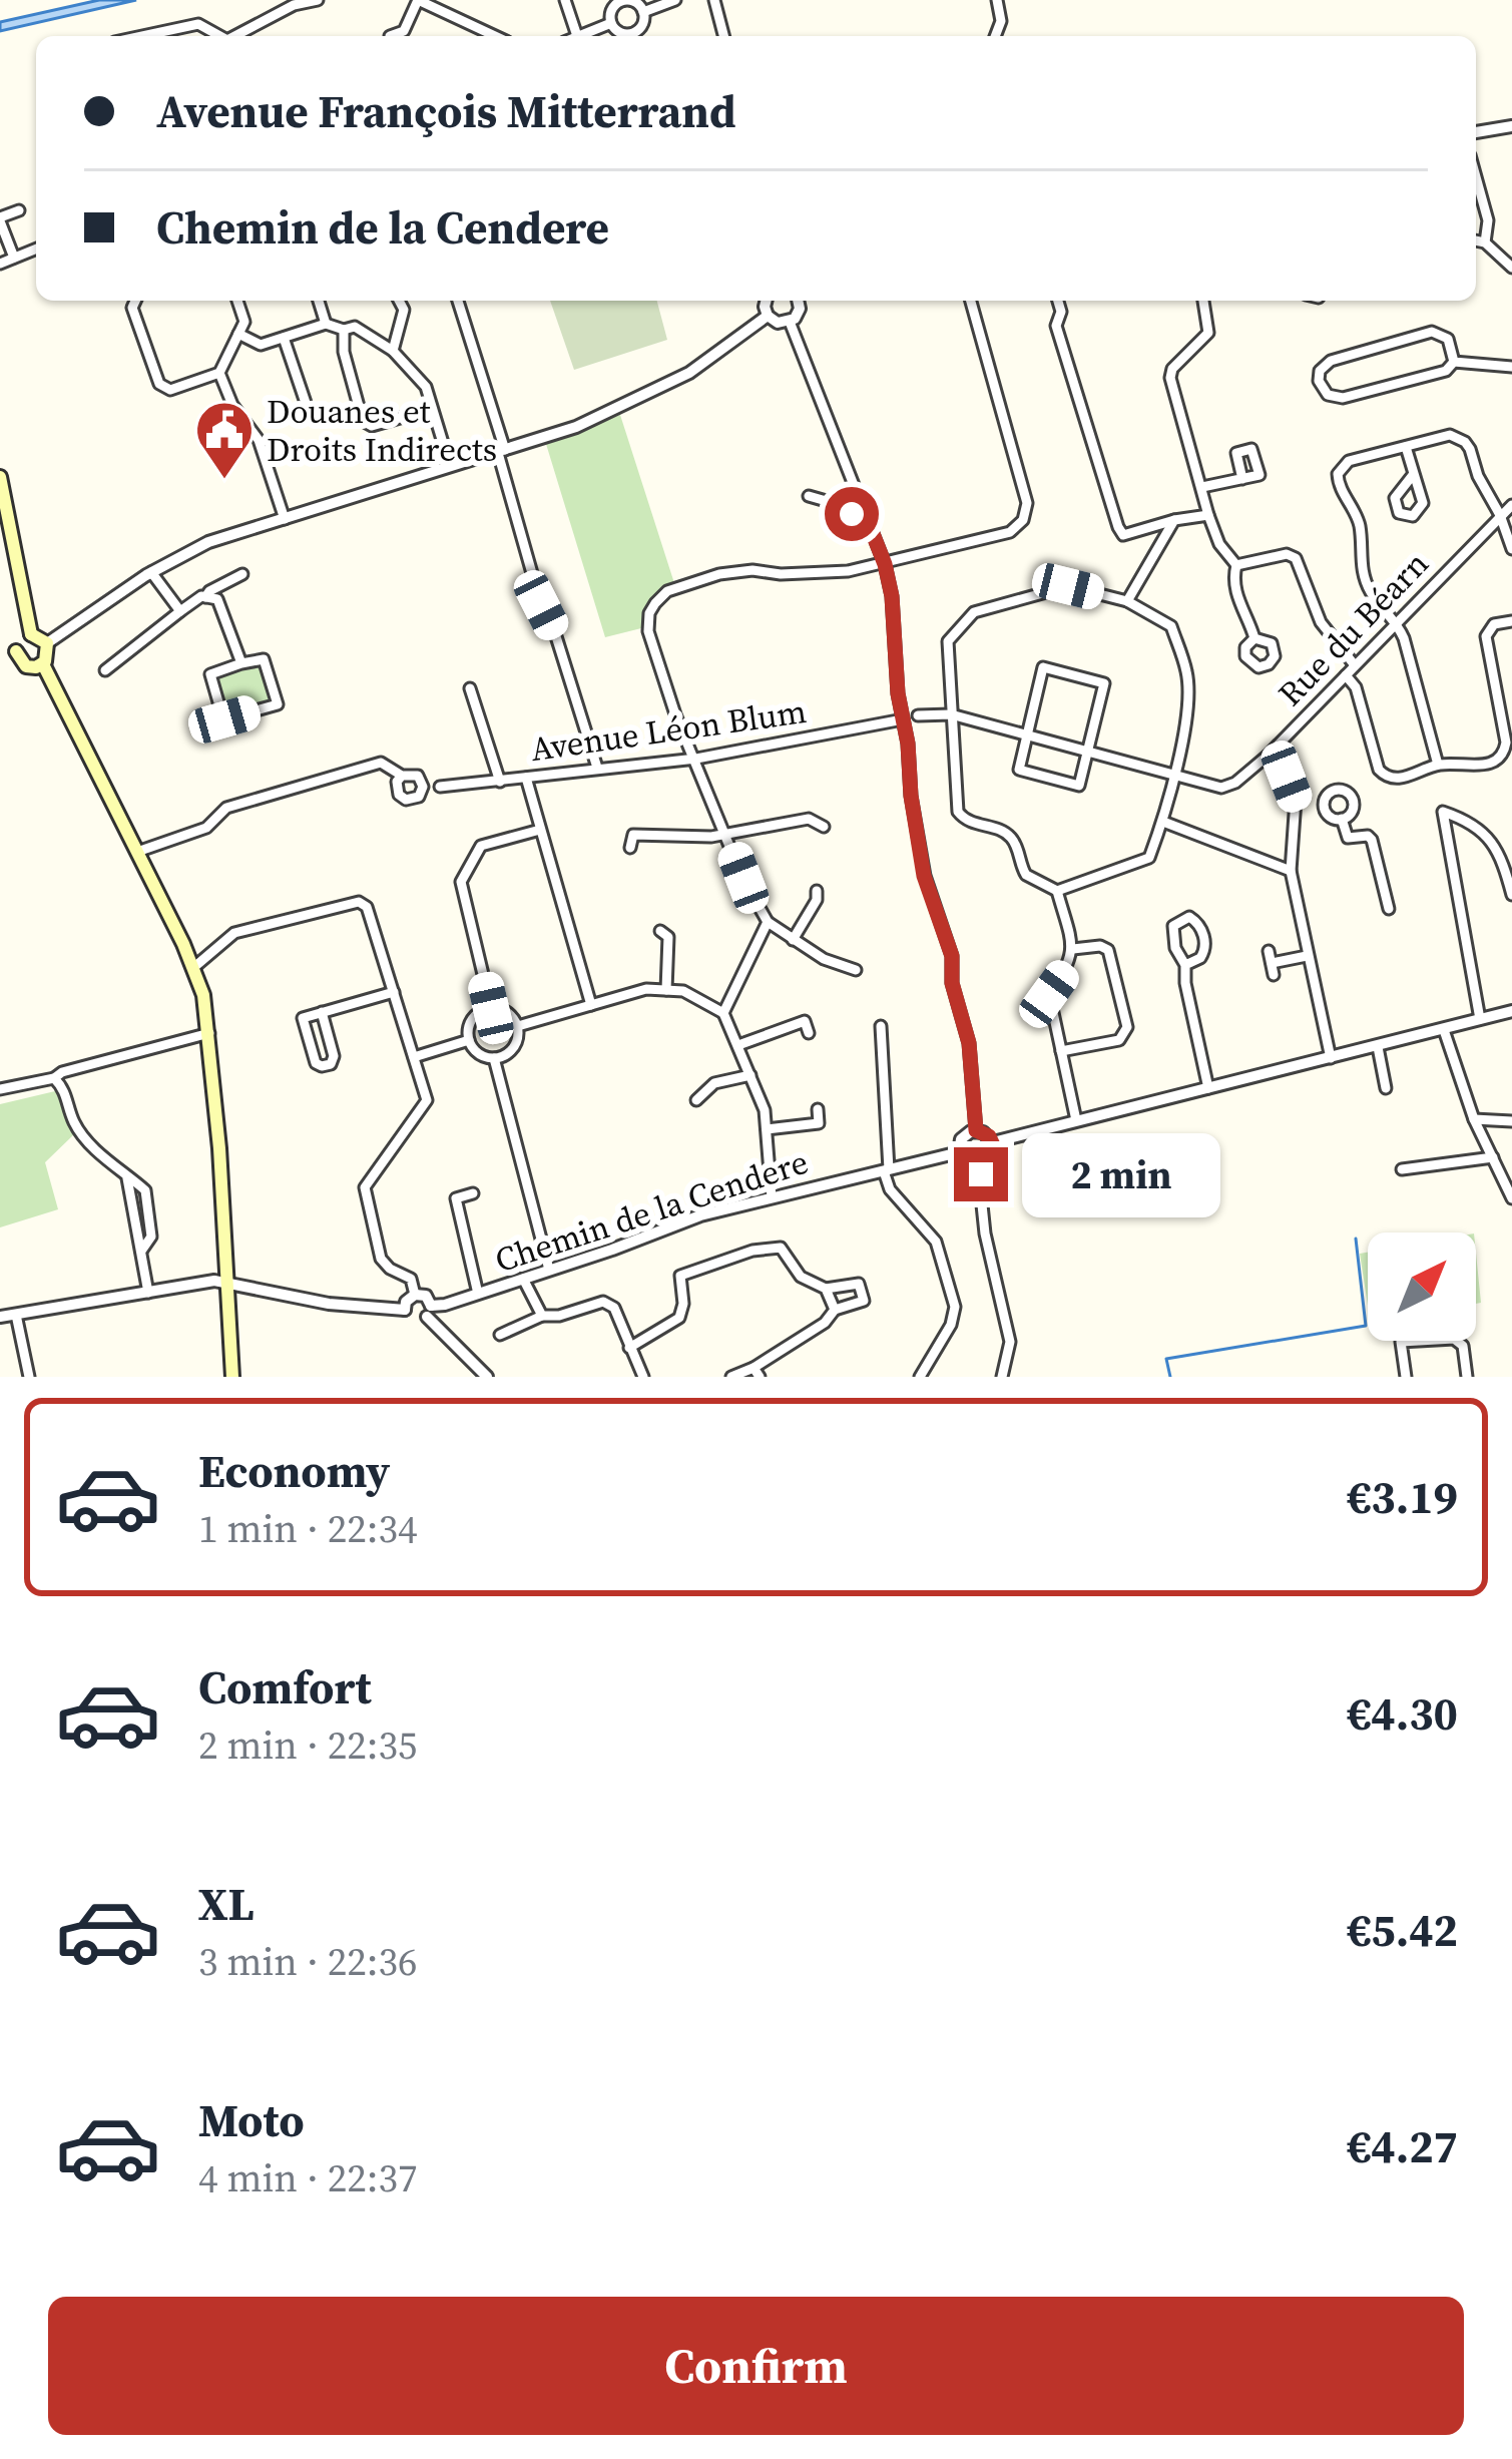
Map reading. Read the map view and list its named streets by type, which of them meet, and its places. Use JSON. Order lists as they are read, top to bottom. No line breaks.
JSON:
{"streets":{"street":["Rue du Béarn","Avenue Léon Blum","Chemin de la Cendere"]},"places":{"public building":["Douanes et Droits Indirects"]},"north":"top right","page":{"banner":["Avenue François Mitterrand","Chemin de la Cendere"],"bubble":"2 min","list":[{"name":"Economy","note":"1 min · 22:34","value":"€3.19"},{"name":"Comfort","note":"2 min · 22:35","value":"€4.30"},{"name":"XL","note":"3 min · 22:36","value":"€5.42"},{"name":"Moto","note":"4 min · 22:37","value":"€4.27"}],"buttons":"Confirm"}}
